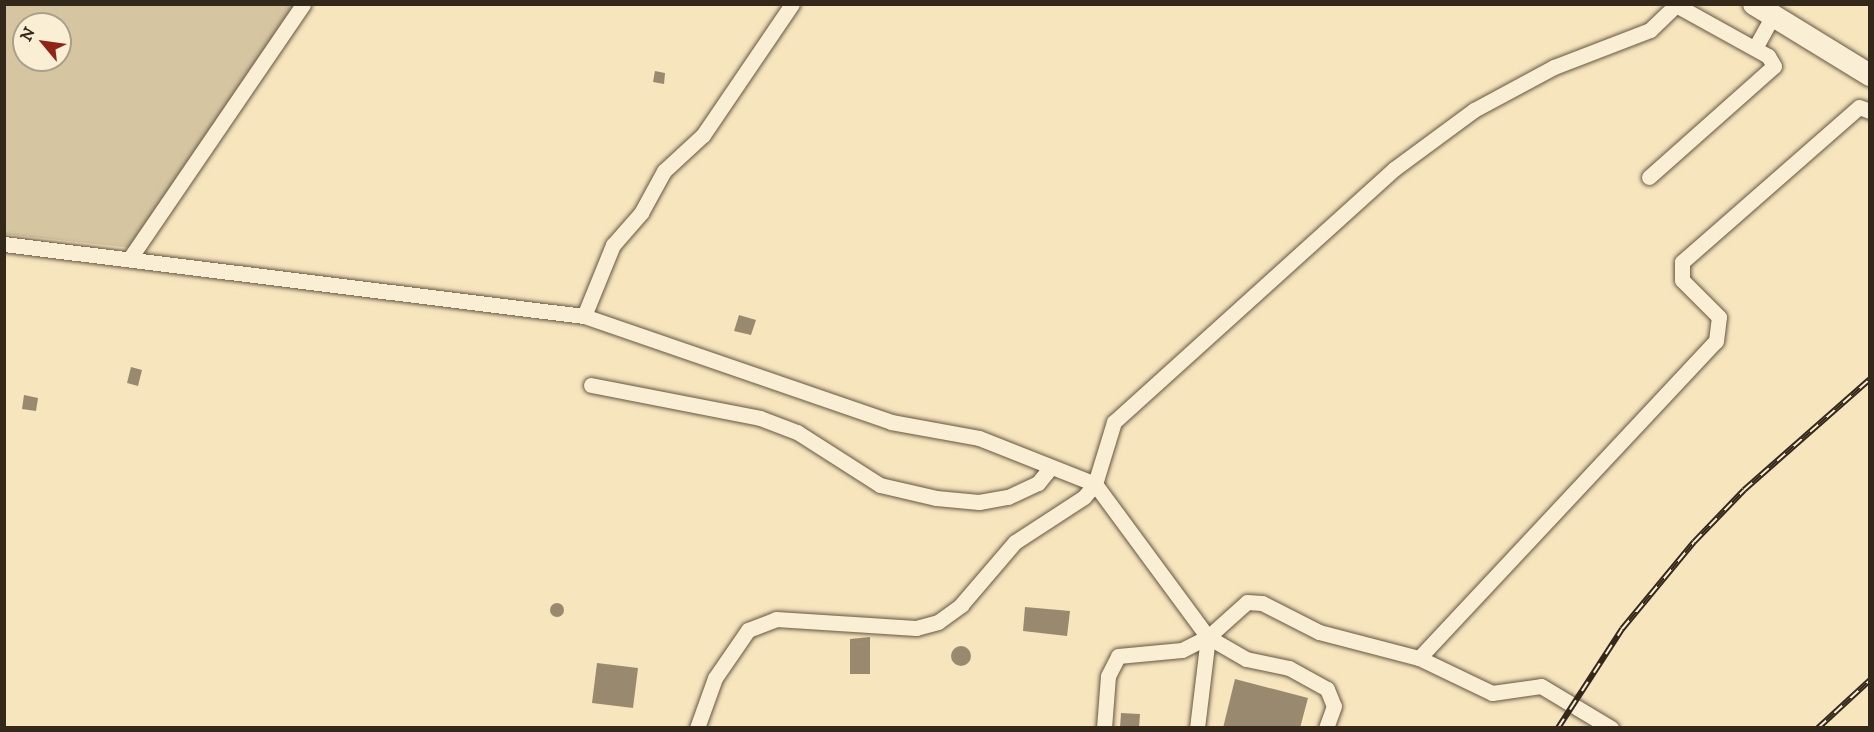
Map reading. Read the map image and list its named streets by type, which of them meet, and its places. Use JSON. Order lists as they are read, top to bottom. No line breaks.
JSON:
{"north":"top left"}
